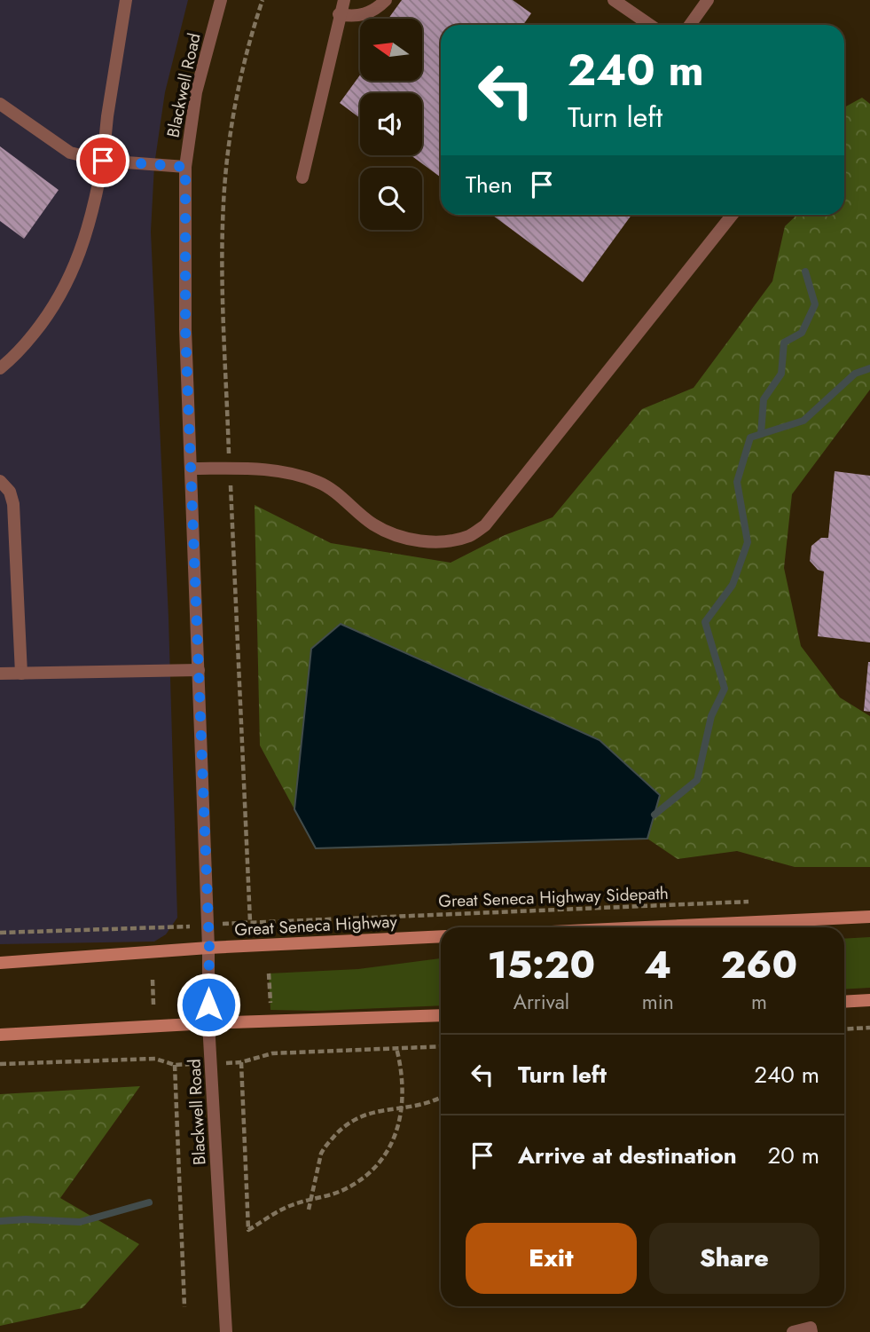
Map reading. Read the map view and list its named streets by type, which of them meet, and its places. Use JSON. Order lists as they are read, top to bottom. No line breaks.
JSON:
{"streets":{"main road":["Great Seneca Highway"],"street":["Blackwell Road"],"path":["Great Seneca Highway Sidepath"]},"crossings":[["Blackwell Road","Great Seneca Highway"]],"north":"left","page":{"turn":["240 m","Turn left"],"then":"Then","eta":["15:20","Arrival","4","min","260","m"],"list":[{"name":"Turn left","value":"240 m"},{"name":"Arrive at destination","value":"20 m"}],"buttons":["Exit","Share"]}}
